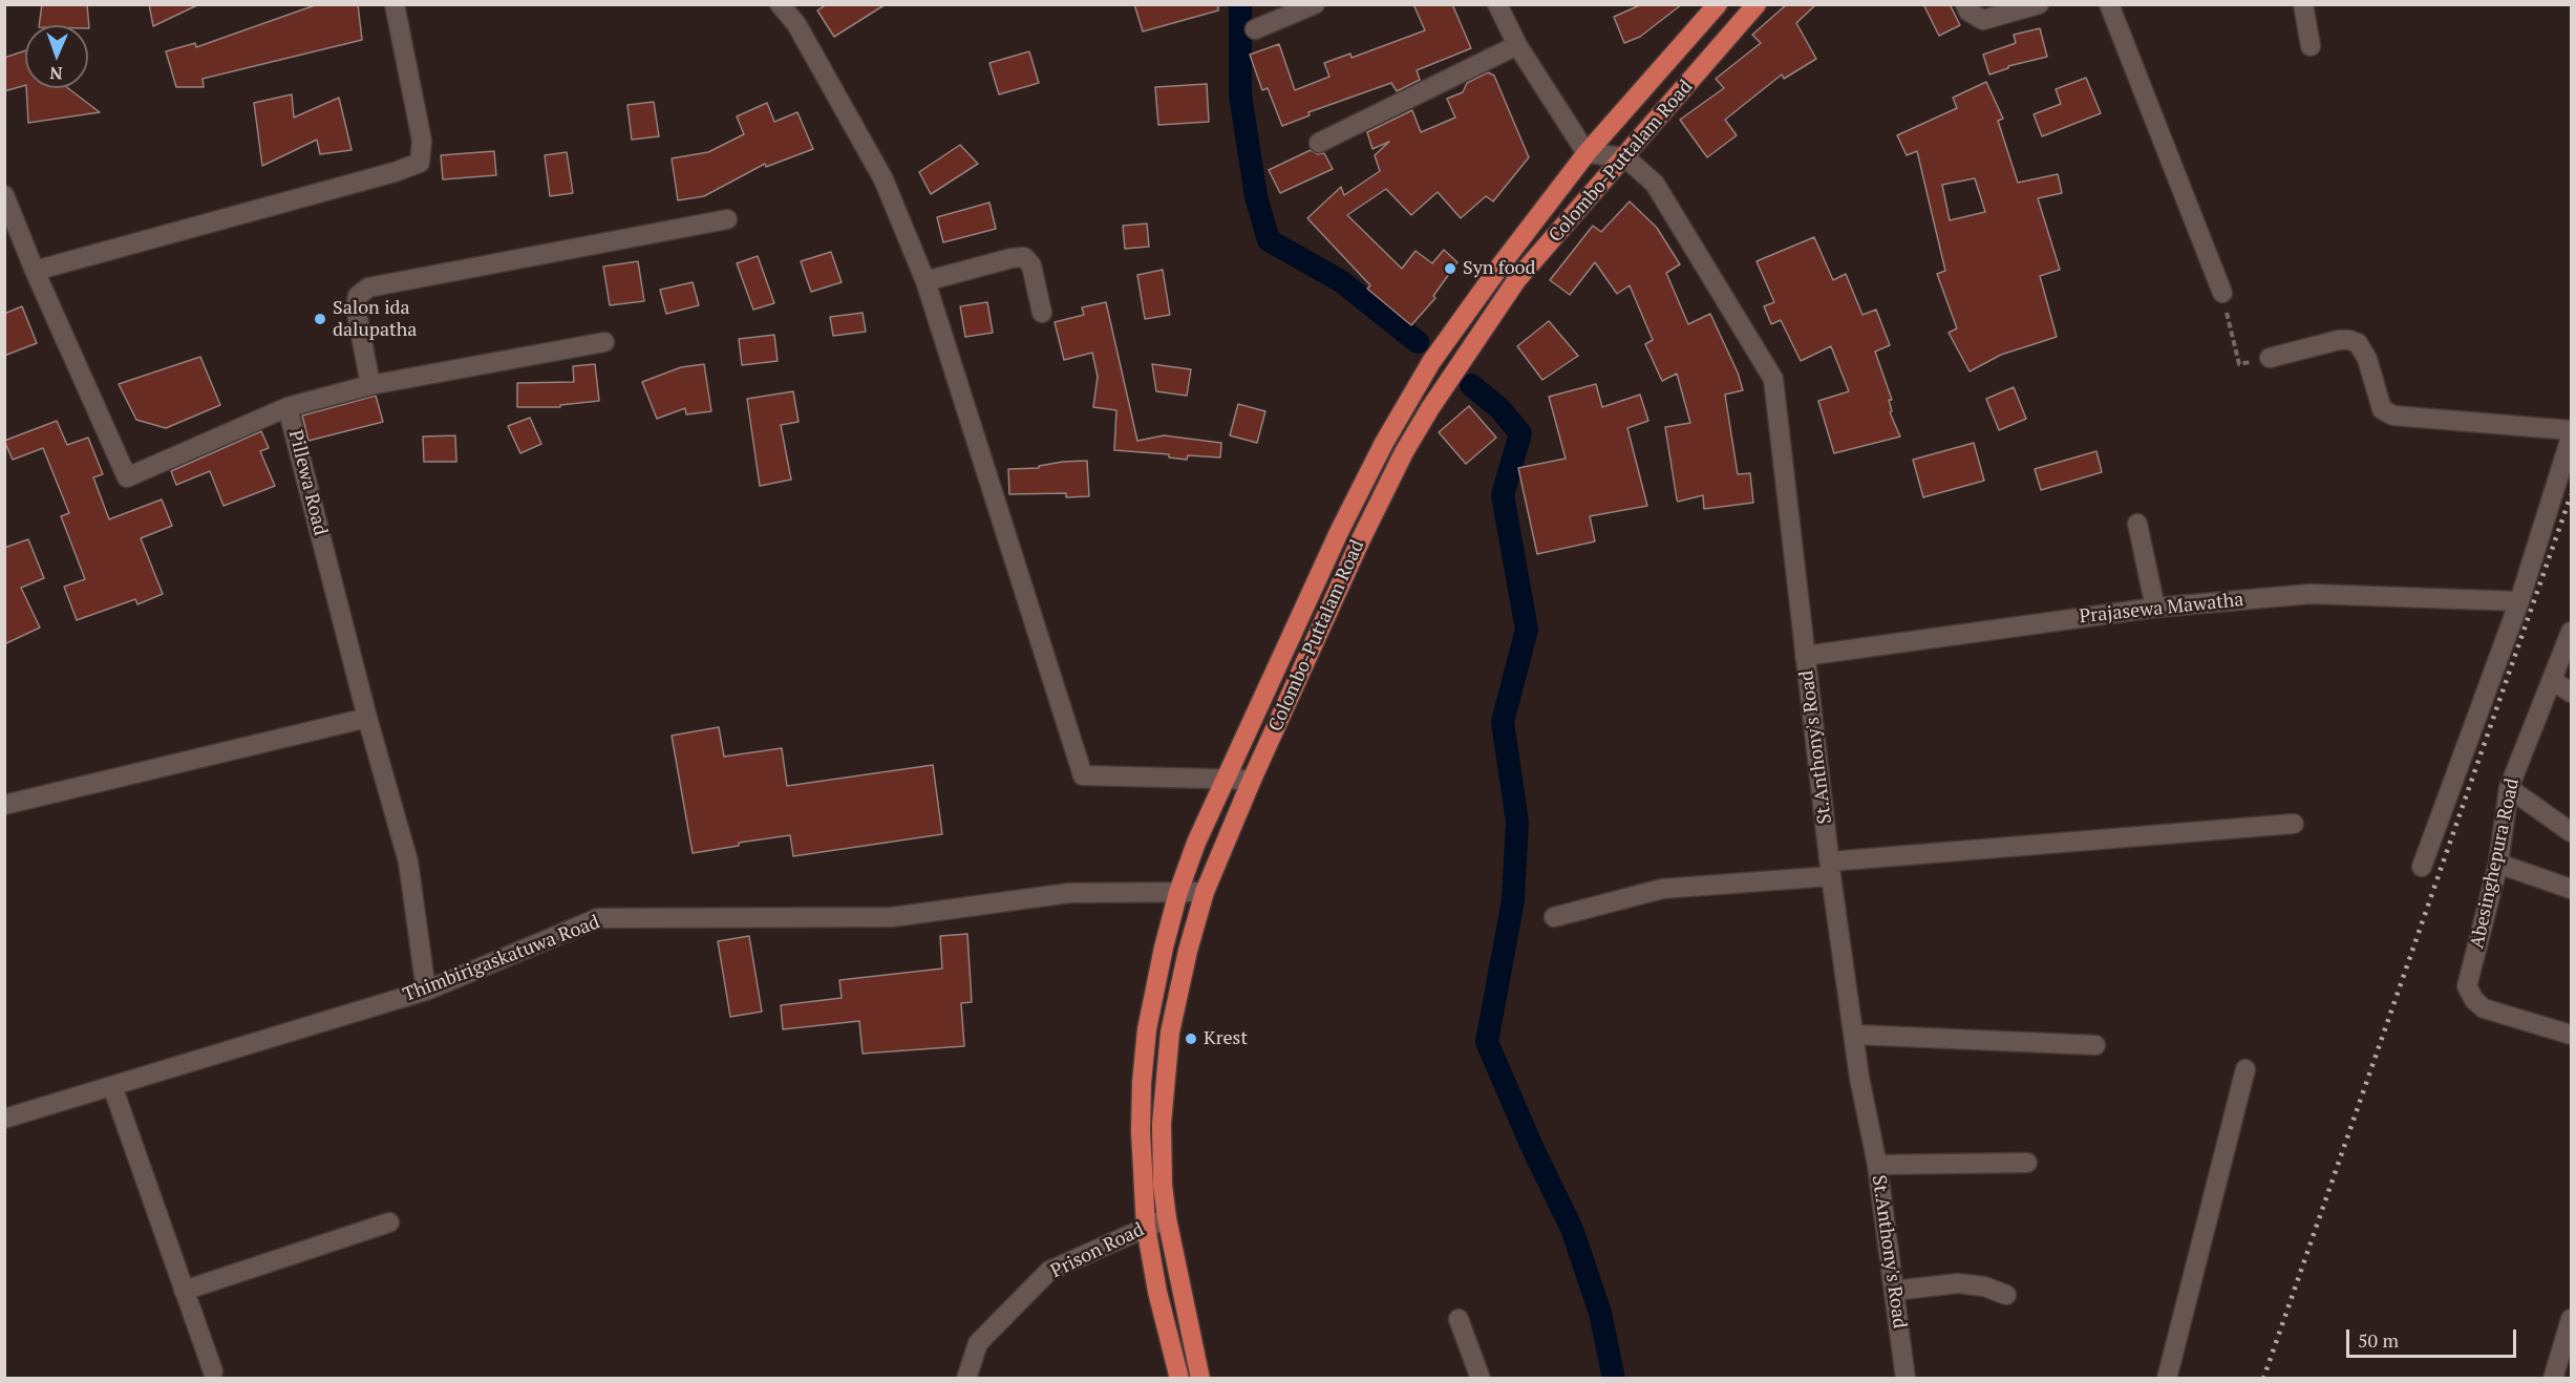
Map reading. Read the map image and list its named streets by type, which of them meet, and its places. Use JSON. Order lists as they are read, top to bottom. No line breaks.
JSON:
{"streets":{"highway":["Colombo-Puttalam Road"],"street":["Pillewa Road","Prajasewa Mawatha","St.Anthony's Road","Abesinghepura Road","Thimbirigaskatuwa Road","Prison Road"]},"crossings":[["Colombo-Puttalam Road","St.Anthony's Road"],["Colombo-Puttalam Road","Thimbirigaskatuwa Road"],["Colombo-Puttalam Road","Prison Road"],["Pillewa Road","Thimbirigaskatuwa Road"],["Prajasewa Mawatha","St.Anthony's Road"]],"places":["Syn food","Salon ida dalupatha","Krest"],"scale_bar":"50 m","north":"bottom"}
